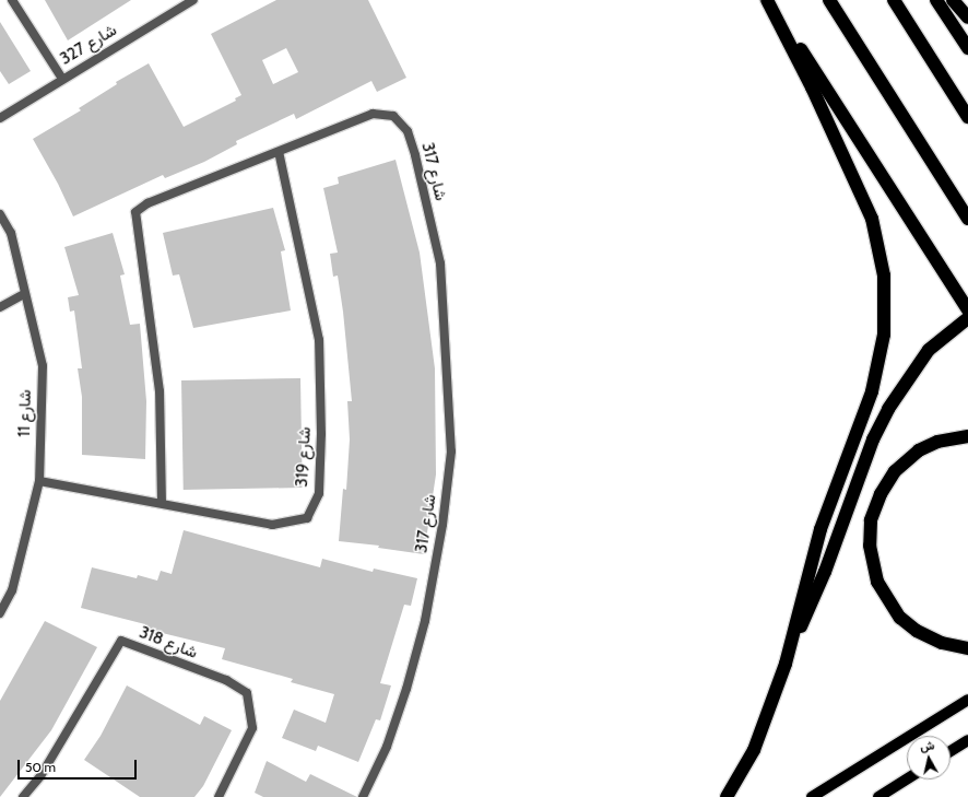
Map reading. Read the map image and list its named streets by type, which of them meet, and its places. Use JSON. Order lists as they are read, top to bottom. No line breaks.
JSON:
{"streets":{"street":["شارع 327","شارع 317","شارع 11","شارع 319","شارع 318"]},"crossings":[["شارع 317","شارع 319"],["شارع 11","شارع 319"]],"scale_bar":"50 m","north":"top"}
